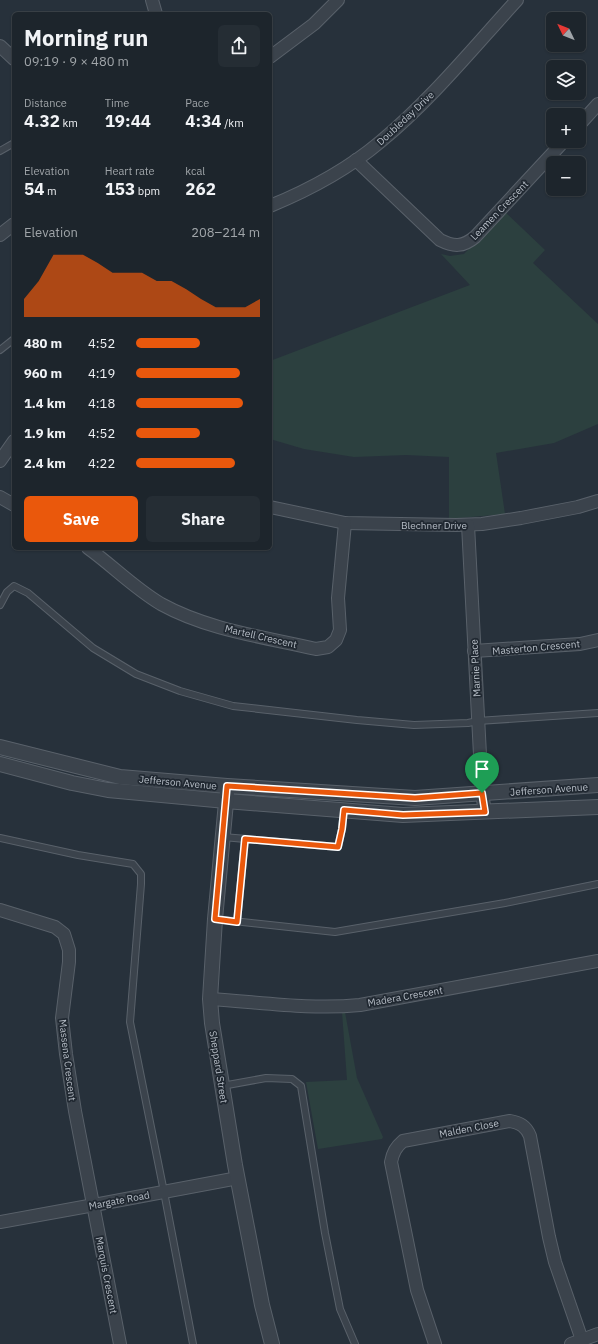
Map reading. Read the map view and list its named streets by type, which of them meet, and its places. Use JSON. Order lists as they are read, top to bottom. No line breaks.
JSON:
{"streets":{"street":["Doubleday Drive","Leamen Crescent","Blechner Drive","Martell Crescent","Masterton Crescent","Marnie Place","Jefferson Avenue","Madera Crescent","Massena Crescent","Sheppard Street","Malden Close","Margate Road","Marquis Crescent"]},"crossings":[["Doubleday Drive","Leamen Crescent"],["Blechner Drive","Martell Crescent"],["Blechner Drive","Marnie Place"],["Masterton Crescent","Marnie Place"],["Marnie Place","Jefferson Avenue"],["Jefferson Avenue","Sheppard Street"],["Madera Crescent","Sheppard Street"],["Massena Crescent","Margate Road"],["Massena Crescent","Marquis Crescent"],["Sheppard Street","Margate Road"],["Margate Road","Marquis Crescent"]],"north":"top left","page":{"map_buttons":["+","−"],"heading":["Morning run","09:19 · 9 × 480 m"],"stats":[["Distance","4.32 km"],["Time","19:44"],["Pace","4:34 /km"],["Elevation","54 m"],["Heart rate","153 bpm"],["kcal","262"]],"chart":["Elevation","208–214 m"],"list":[{"name":"480 m","note":"4:52"},{"name":"960 m","note":"4:19"},{"name":"1.4 km","note":"4:18"},{"name":"1.9 km","note":"4:52"},{"name":"2.4 km","note":"4:22"}],"buttons":["Save","Share"]}}
